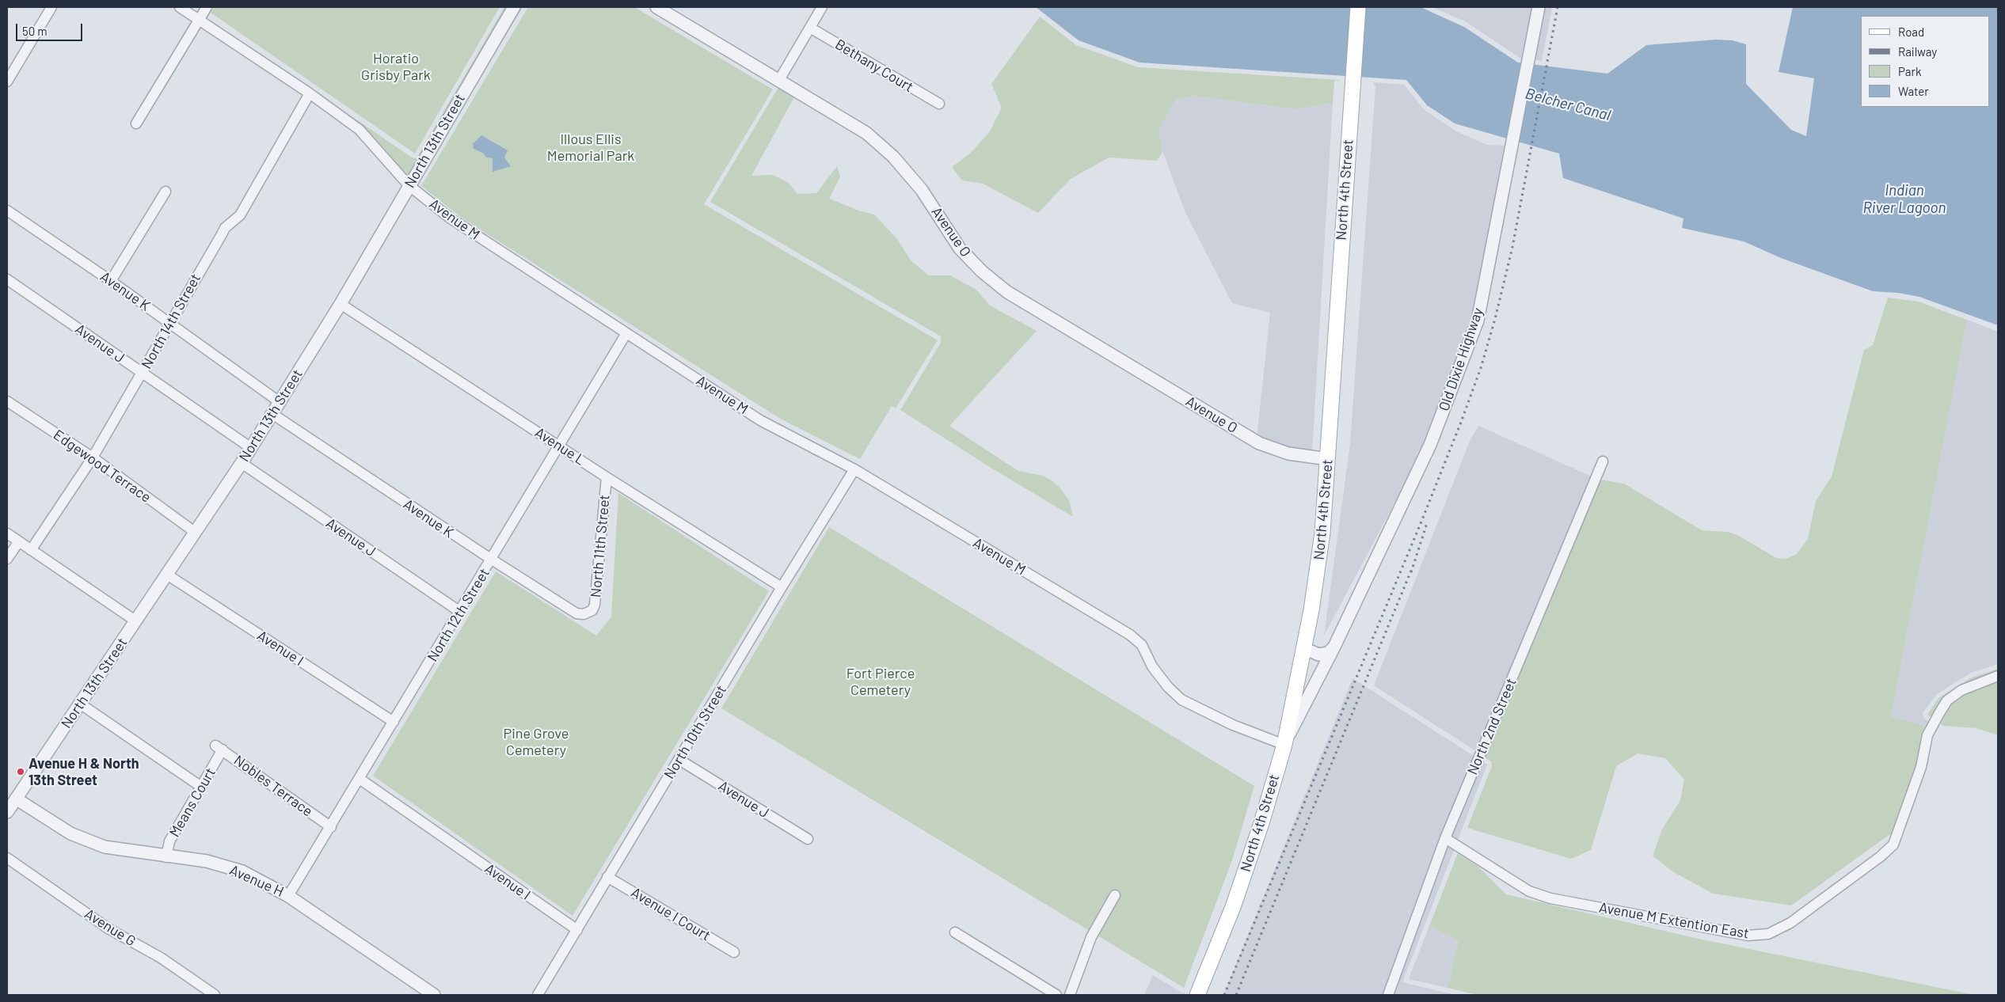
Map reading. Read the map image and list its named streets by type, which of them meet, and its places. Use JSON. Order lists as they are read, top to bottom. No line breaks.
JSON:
{"streets":{"main road":["North 4th Street"],"street":["Bethany Court","North 13th Street","Avenue M","Avenue O","Avenue K","North 14th Street","Avenue J","Old Dixie Highway","Avenue L","Edgewood Terrace","North 11th Street","North 12th Street","Avenue I","North 2nd Street","North 10th Street","Nobles Terrace","Means Court","Avenue H","Avenue I Court","Avenue M Extention East","Avenue G"]},"crossings":[["North 13th Street","Avenue M"],["North 13th Street","Avenue K"],["North 13th Street","Avenue J"],["North 13th Street","Avenue L"],["North 13th Street","Edgewood Terrace"],["North 13th Street","Avenue I"],["North 13th Street","Avenue H"],["North 4th Street","Avenue M"],["North 4th Street","Avenue O"],["North 4th Street","Old Dixie Highway"],["Avenue M","North 14th Street"],["Avenue M","Old Dixie Highway"],["Avenue M","North 12th Street"],["Avenue M","North 10th Street"],["Avenue K","North 14th Street"],["Avenue K","North 11th Street"],["Avenue K","North 12th Street"],["North 14th Street","Avenue J"],["North 14th Street","Edgewood Terrace"],["Avenue J","North 12th Street"],["Avenue J","North 10th Street"],["Avenue L","North 11th Street"],["Avenue L","North 12th Street"],["Avenue L","North 10th Street"],["North 12th Street","Avenue I"],["North 12th Street","Nobles Terrace"],["North 12th Street","Avenue H"],["Avenue I","North 10th Street"],["North 2nd Street","Avenue M Extention East"],["North 10th Street","Avenue I Court"],["Nobles Terrace","Means Court"],["Means Court","Avenue H"]],"water":["Belcher Canal","Indian River Lagoon"],"parks":["Horatio Grisby Park","Illous Ellis Memorial Park","Fort Pierce Cemetery","Pine Grove Cemetery"],"places":["Avenue H & North 13th Street"],"legend":["Road","Railway","Park","Water"],"scale_bar":"50 m"}
